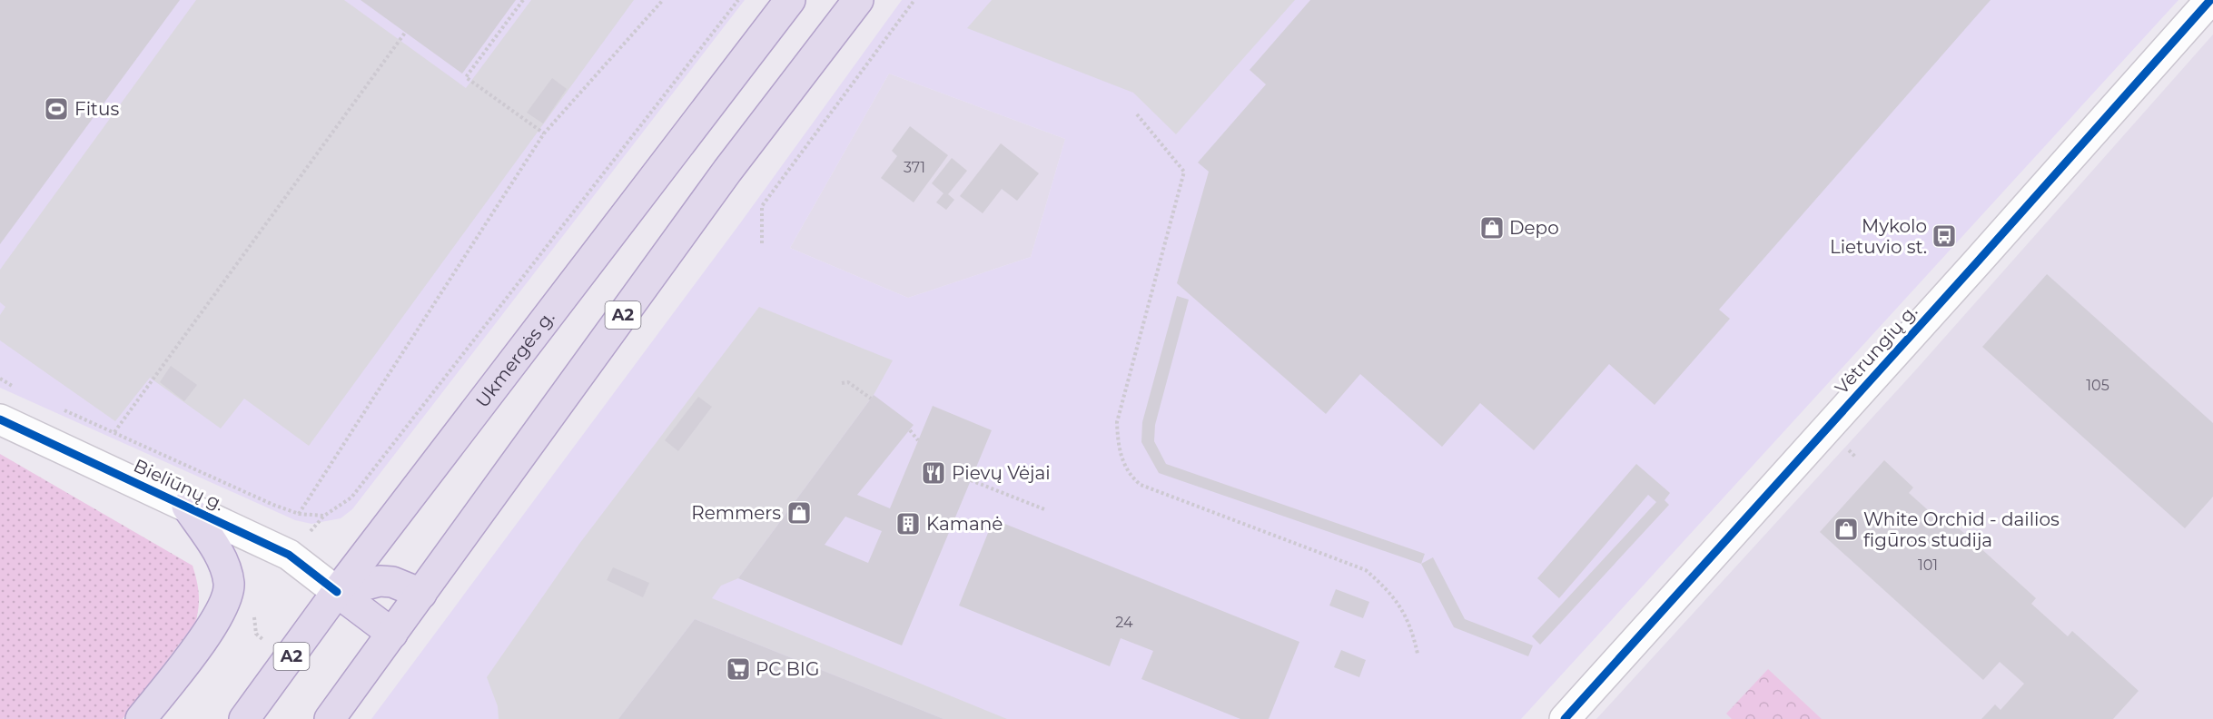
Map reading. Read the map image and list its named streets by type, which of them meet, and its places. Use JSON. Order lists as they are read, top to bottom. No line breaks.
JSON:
{"streets":{"highway":["A2","Ukmergės g."],"street":["Vėtrungių g.","Bieliūnų g."]},"crossings":[["Ukmergės g.","Bieliūnų g."]],"places":{"sports":["Fitus"],"shop":["Depo","Remmers","White Orchid - dailios figūros studija"],"bus stop":["Mykolo Lietuvio st."],"restaurant":["Pievų Vėjai"],"building":["Kamanė"],"supermarket":["PC BIG"]},"house_numbers":["371","105","101","24"]}
